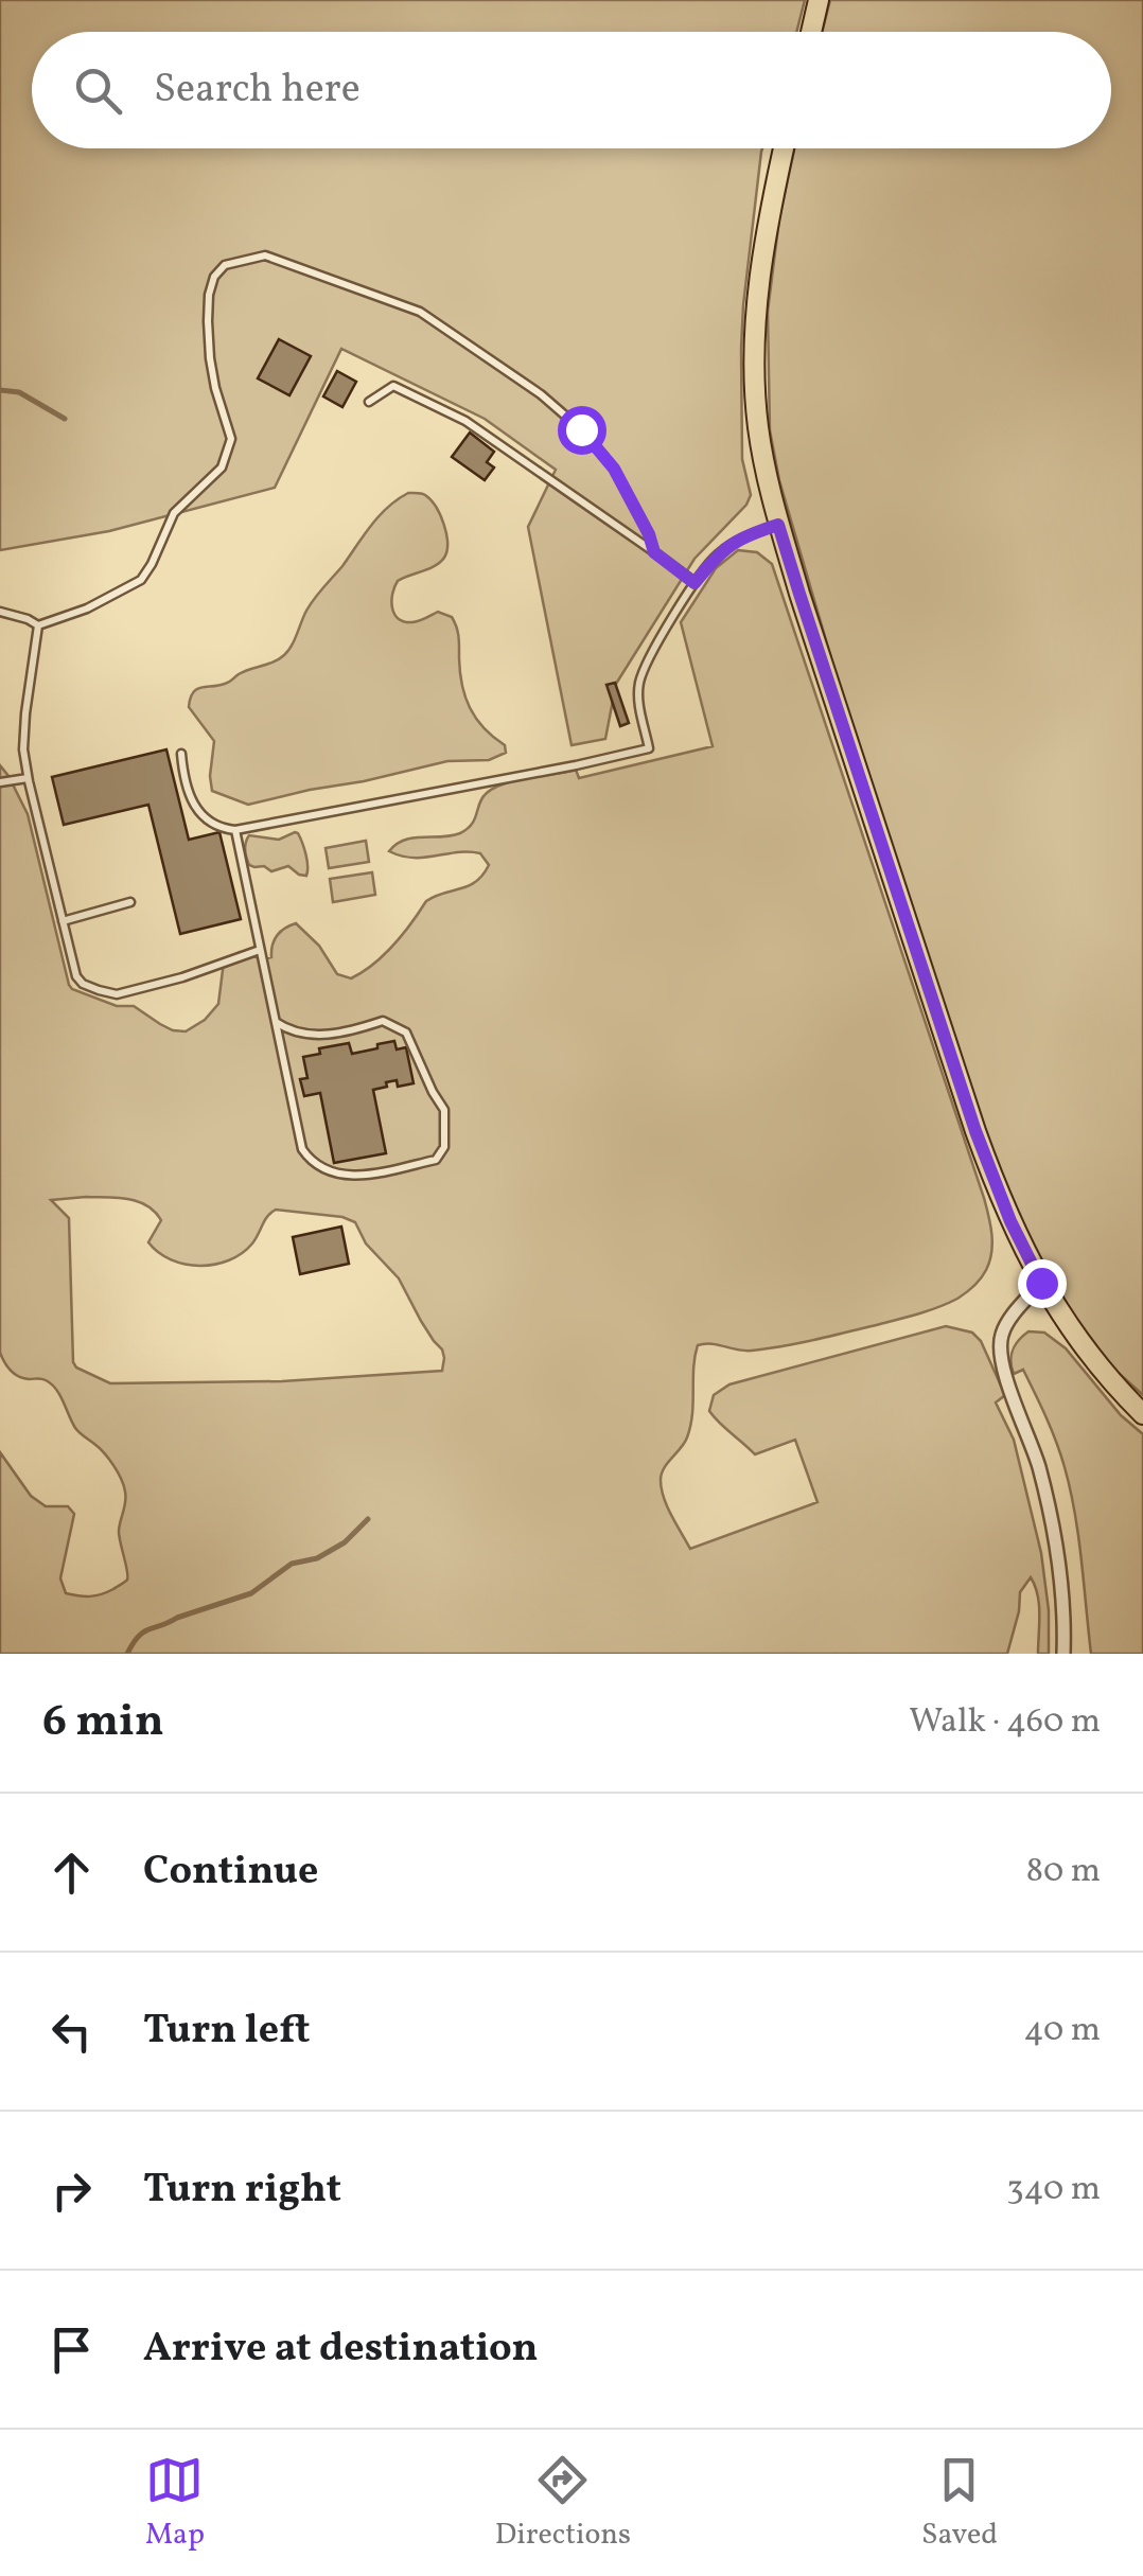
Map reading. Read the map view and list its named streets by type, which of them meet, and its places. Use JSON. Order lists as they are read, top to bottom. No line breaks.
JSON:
{"page":{"search":"Search here","heading":["6 min","Walk · 460 m"],"list":[["Continue","80 m"],["Turn left","40 m"],["Turn right","340 m"],"Arrive at destination"],"nav":["Map","Directions","Saved"]}}
